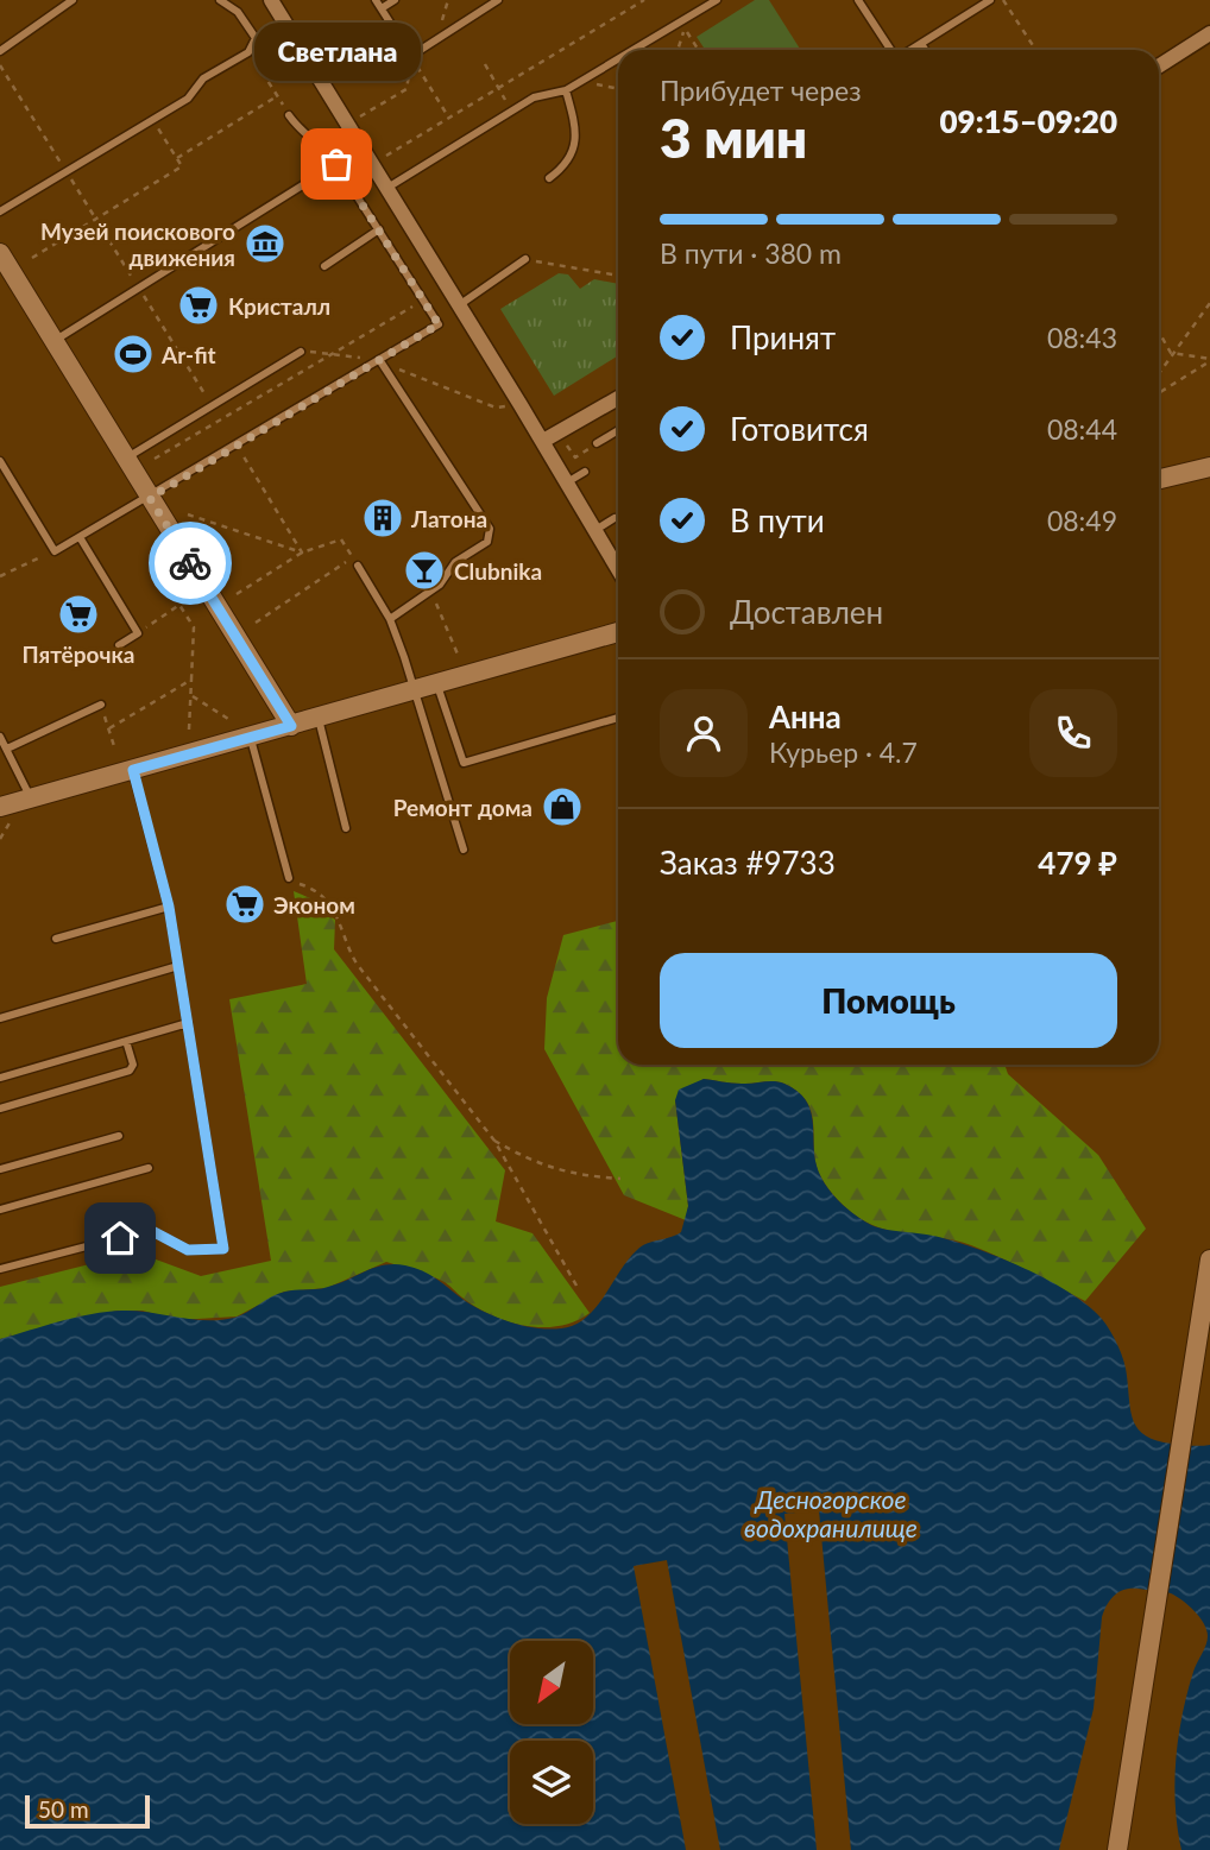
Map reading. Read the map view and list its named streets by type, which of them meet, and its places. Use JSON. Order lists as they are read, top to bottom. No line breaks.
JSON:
{"water":["Десногорское водохранилище"],"places":{"other":["Светлана"],"museum":["Музей поискового движения"],"supermarket":["Кристалл","Пятёрочка","Эконом"],"sports":["Ar-fit"],"building":["Латона"],"bar":["Clubnika"],"shop":["Ремонт дома"]},"scale_bar":"50 m","north":"bottom left","page":{"bubble":"Светлана","heading":["3 мин","Прибудет через","09:15–09:20"],"panel":["Анна","Курьер · 4.7","Заказ #9733","479 ₽"],"bar":"В пути · 380 m","list":[["Принят","08:43"],["Готовится","08:44"],["В пути","08:49"],"Доставлен"],"buttons":"Помощь","scale":"50 m"}}
